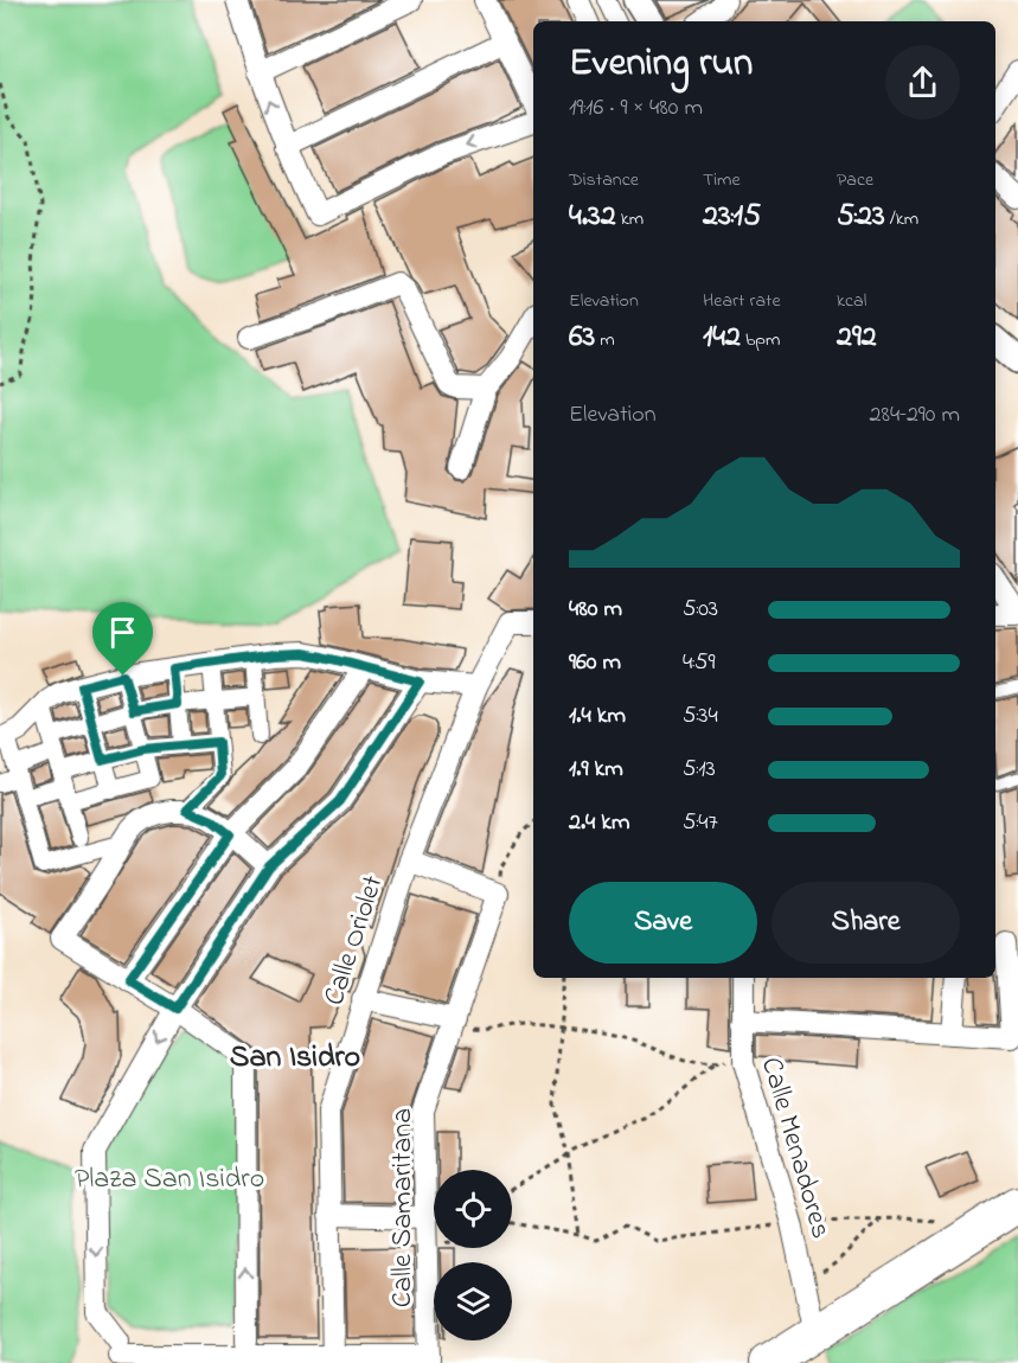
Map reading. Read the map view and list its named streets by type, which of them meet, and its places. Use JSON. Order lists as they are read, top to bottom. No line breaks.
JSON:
{"streets":{"street":["Calle Oriolet","Calle Menadores","Calle Samaritana"]},"districts":["San Isidro"],"parks":["Plaza San Isidro"],"page":{"heading":["Evening run","19:16 · 9 × 480 m"],"stats":[["Distance","4.32 km"],["Time","23:15"],["Pace","5:23 /km"],["Elevation","63 m"],["Heart rate","142 bpm"],["kcal","292"]],"chart":["Elevation","284–290 m"],"list":[{"name":"480 m","note":"5:03"},{"name":"960 m","note":"4:59"},{"name":"1.4 km","note":"5:34"},{"name":"1.9 km","note":"5:13"},{"name":"2.4 km","note":"5:47"}],"buttons":["Save","Share"]}}
